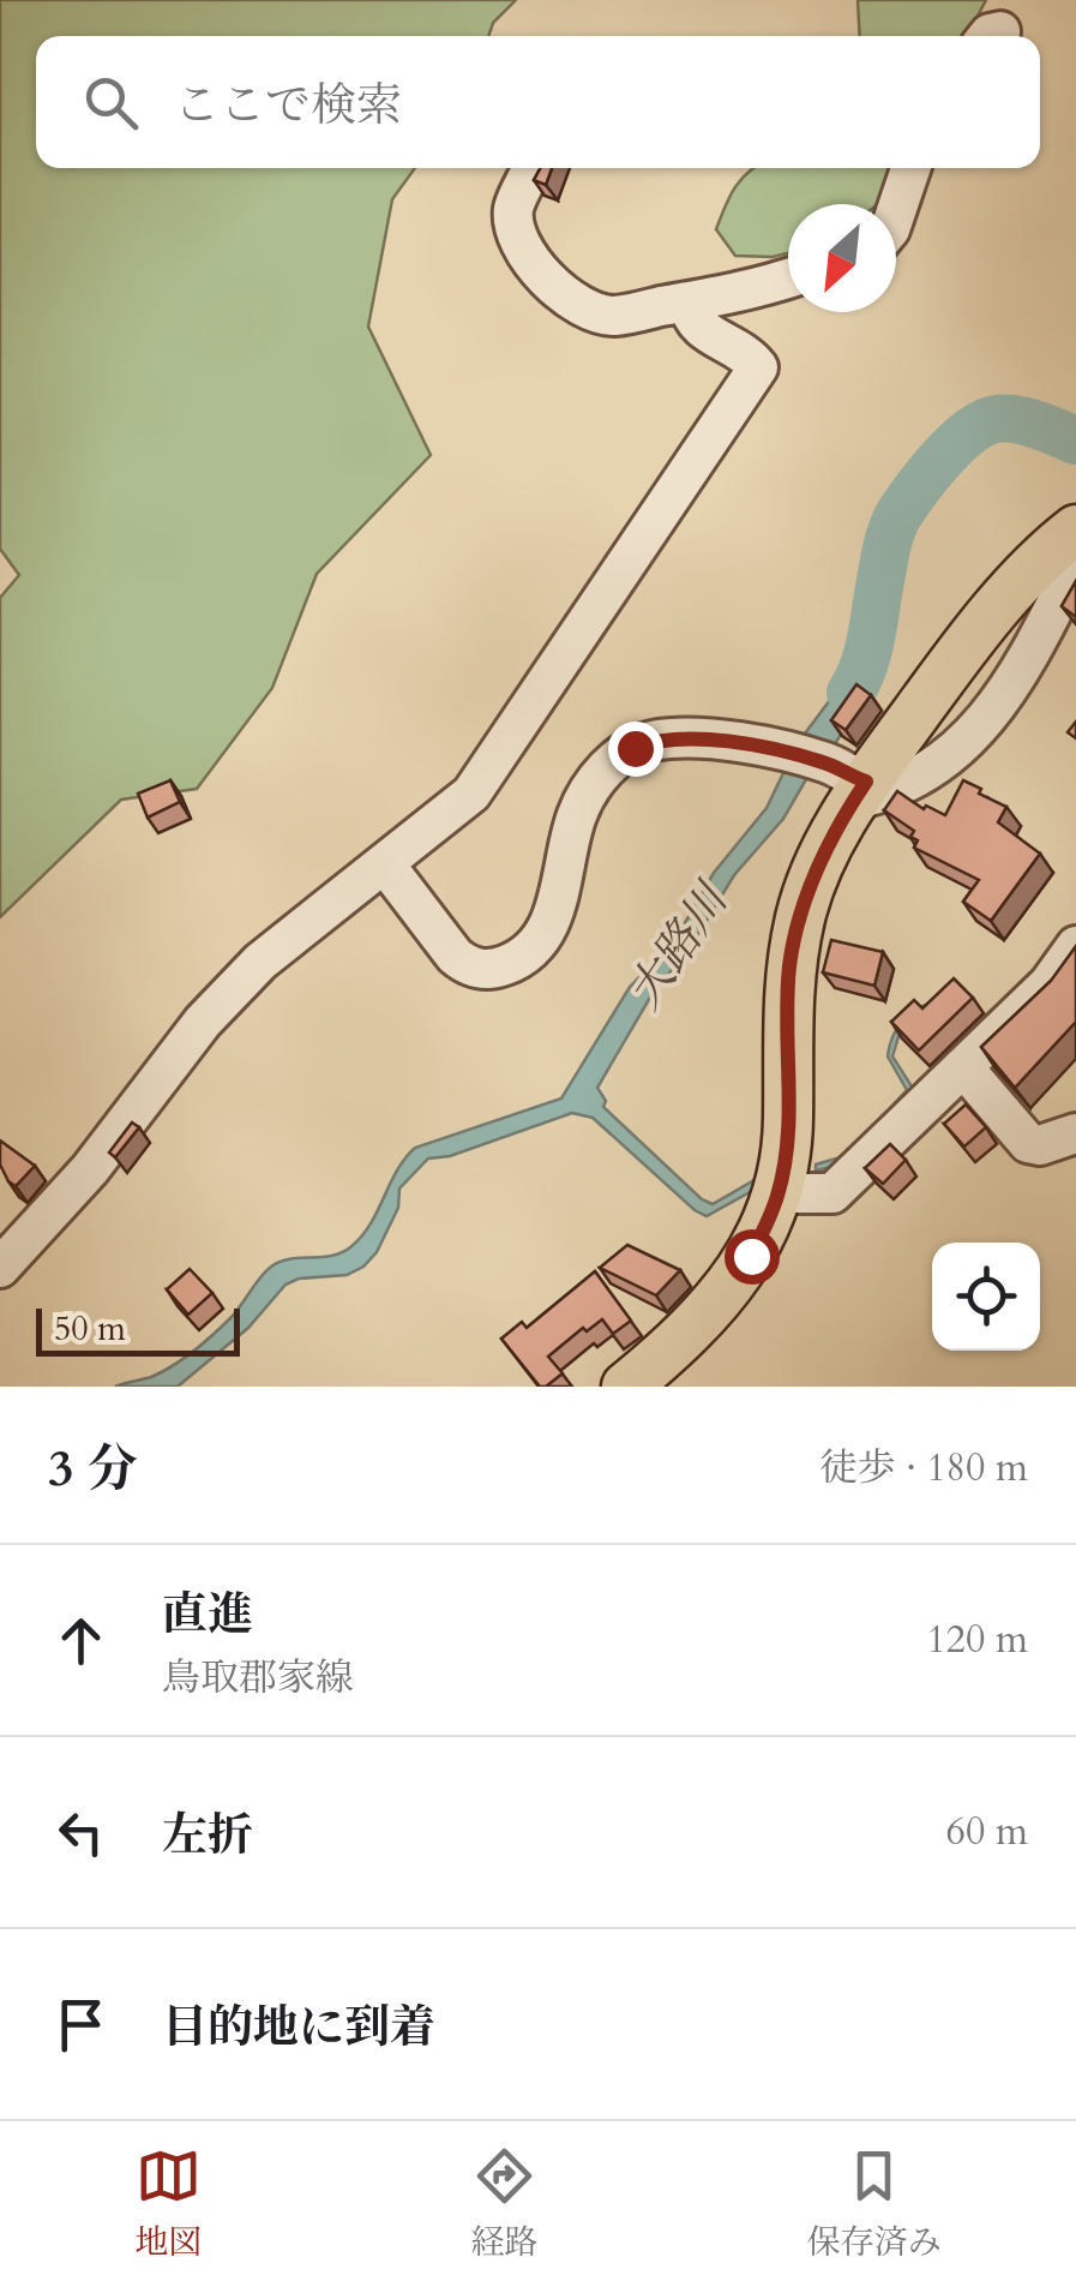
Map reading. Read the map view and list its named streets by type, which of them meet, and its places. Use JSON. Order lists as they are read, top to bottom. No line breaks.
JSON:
{"water":["大路川"],"scale_bar":"50 m","north":"bottom left","page":{"search":"ここで検索","scale":"50 m","heading":["3 分","徒歩 · 180 m"],"list":[["直進","鳥取郡家線","120 m"],["左折","60 m"],"目的地に到着"],"nav":["地図","経路","保存済み"]}}
